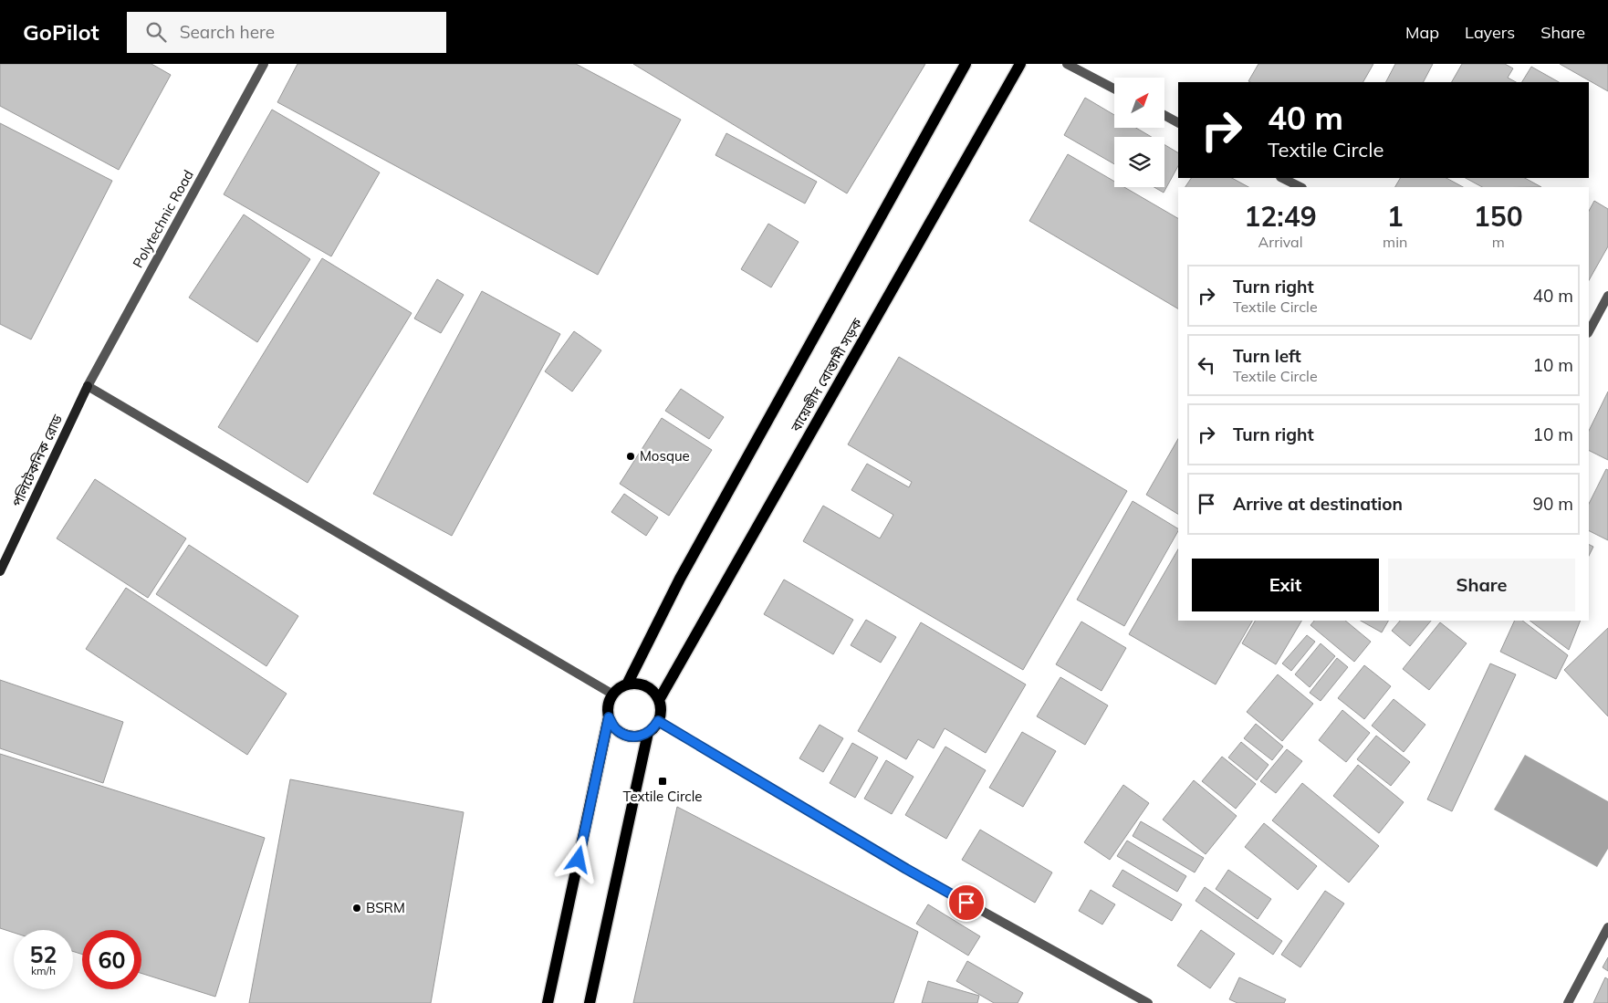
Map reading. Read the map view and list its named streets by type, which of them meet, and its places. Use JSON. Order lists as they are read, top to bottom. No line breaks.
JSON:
{"streets":{"main road":["বায়েজীদ বোস্তামী সড়ক","পলিটেকনিক রোড"],"street":["Polytechnic Road"]},"crossings":[["Polytechnic Road","পলিটেকনিক রোড"]],"places":{"other":["Mosque","BSRM"],"transit":["Textile Circle"]},"north":"top right","page":{"header":"GoPilot","search":"Search here","nav":["Map","Layers","Share"],"turn":["40 m","Textile Circle"],"eta":["12:49","Arrival","1","min","150","m"],"list":[{"name":"Turn right","note":"Textile Circle","value":"40 m"},{"name":"Turn left","note":"Textile Circle","value":"10 m"},{"name":"Turn right","value":"10 m"},{"name":"Arrive at destination","value":"90 m"}],"buttons":["Exit","Share"],"speed":"52 km/h","limit":"60"}}
